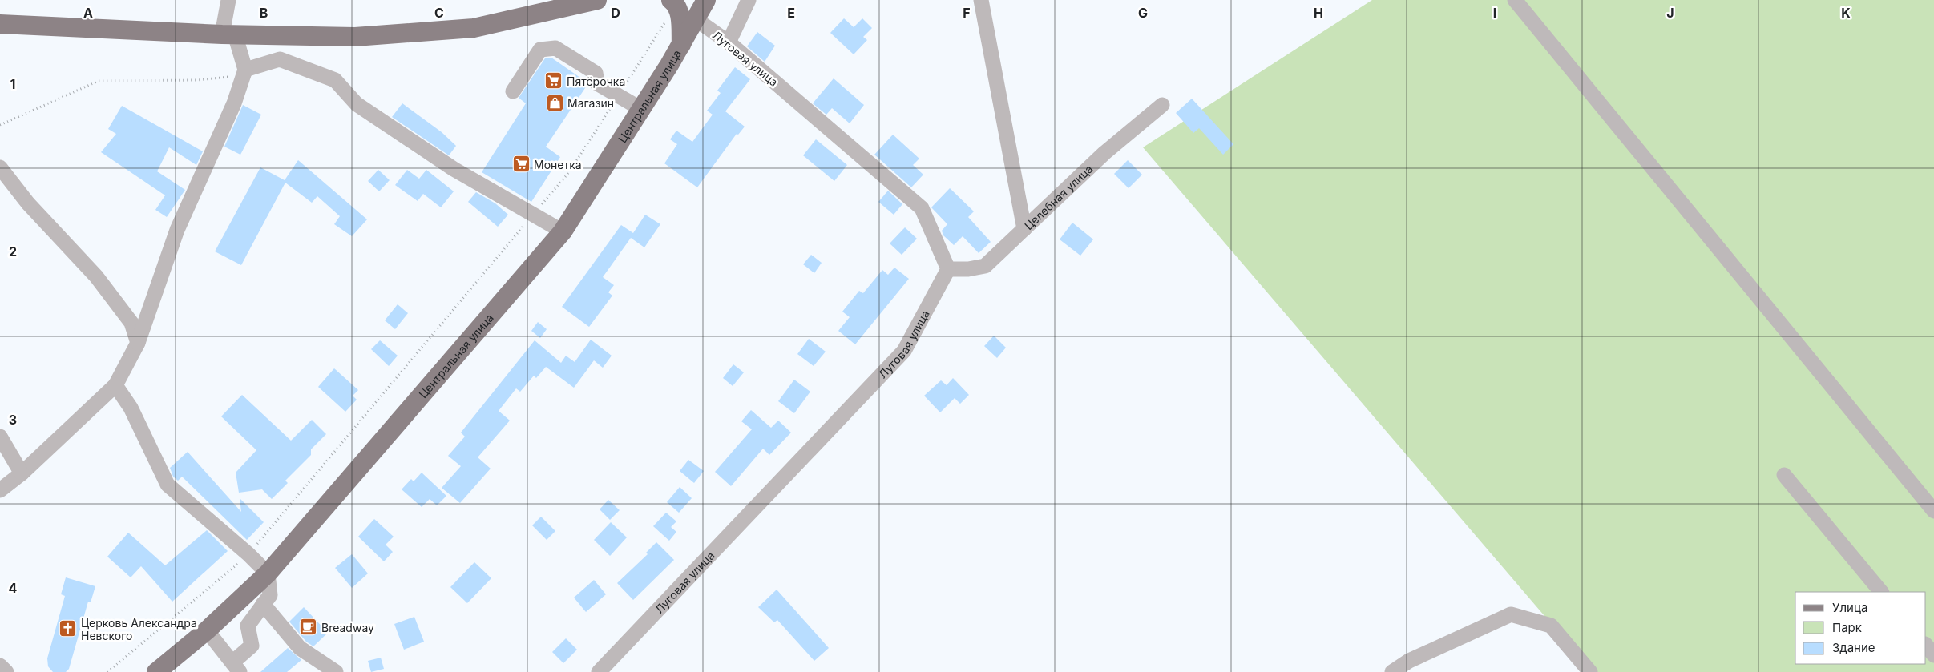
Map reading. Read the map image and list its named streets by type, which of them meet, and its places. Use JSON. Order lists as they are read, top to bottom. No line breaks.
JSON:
{"streets":{"main road":["Центральная улица"],"street":["Луговая улица","Целебная улица"]},"crossings":[["Луговая улица","Центральная улица"],["Луговая улица","Целебная улица"]],"places":{"supermarket":["Пятёрочка","Монетка"],"shop":["Магазин"],"cafe":["Breadway"],"church":["Церковь Александра Невского"]},"legend":["Улица","Парк","Здание"],"grid":{"columns":["A","B","C","D","E","F","G","H","I","J","K"],"rows":["1","2","3","4"]}}
